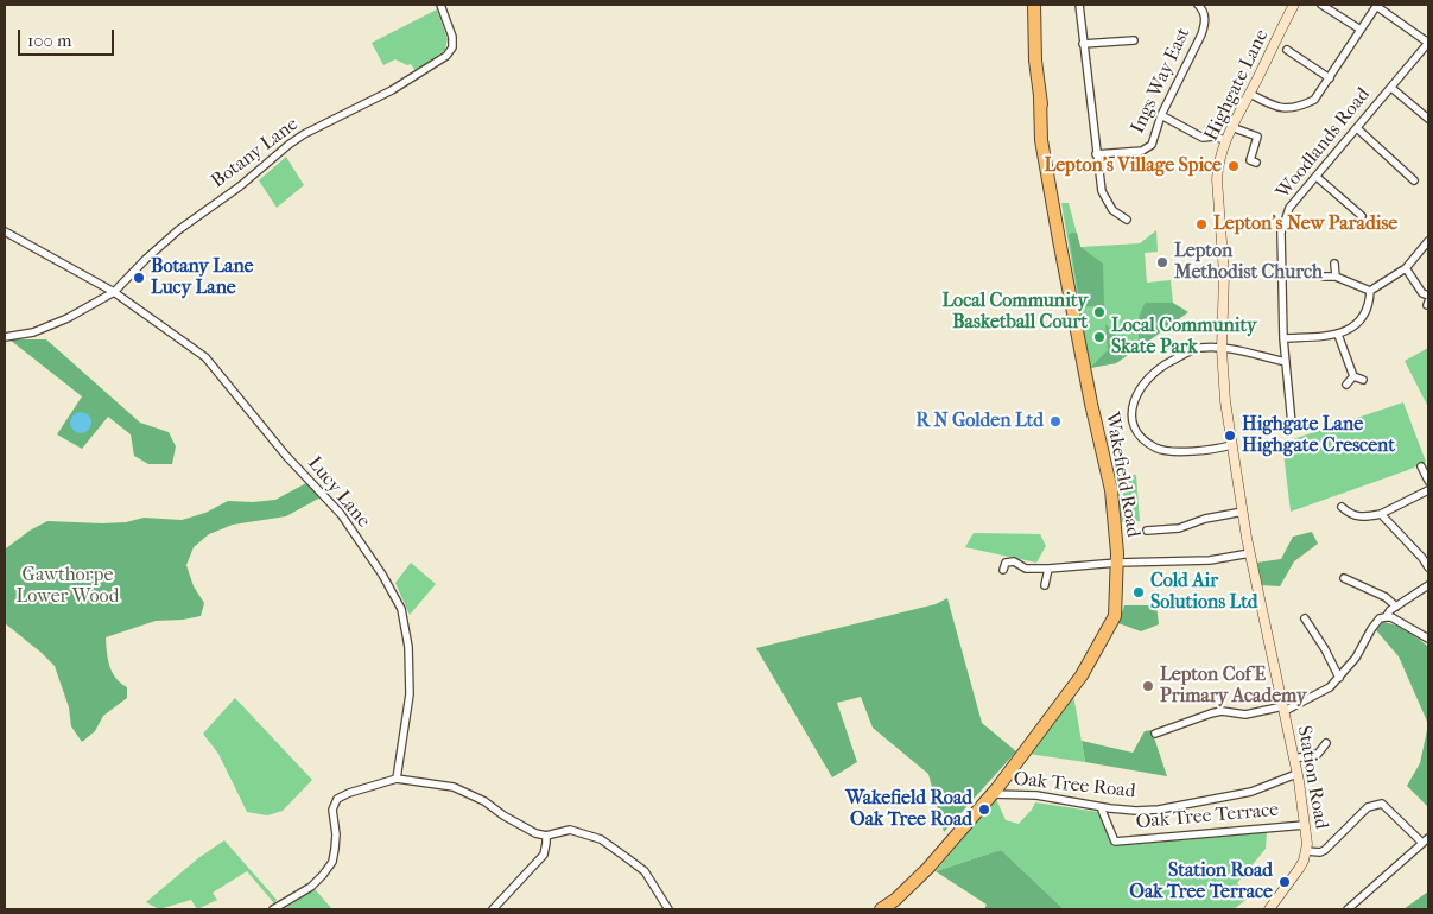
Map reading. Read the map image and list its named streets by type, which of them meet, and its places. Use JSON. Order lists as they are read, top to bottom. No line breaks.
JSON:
{"streets":{"highway":["Wakefield Road"],"street":["Ings Way East","Highgate Lane","Woodlands Road","Botany Lane","Lucy Lane","Station Road","Oak Tree Road","Oak Tree Terrace"]},"crossings":[["Highgate Lane","Station Road"],["Botany Lane","Lucy Lane"],["Wakefield Road","Oak Tree Road"],["Station Road","Oak Tree Road"],["Station Road","Oak Tree Terrace"],["Oak Tree Road","Oak Tree Terrace"]],"parks":["Gawthorpe Lower Wood"],"places":["Lepton's Village Spice","Lepton's New Paradise","Lepton Methodist Church","Botany Lane Lucy Lane","Local Community Basketball Court","Local Community Skate Park","R N Golden Ltd","Highgate Lane Highgate Crescent","Cold Air Solutions Ltd","Lepton CofE Primary Academy","Wakefield Road Oak Tree Road","Station Road Oak Tree Terrace"],"scale_bar":"100 m"}
